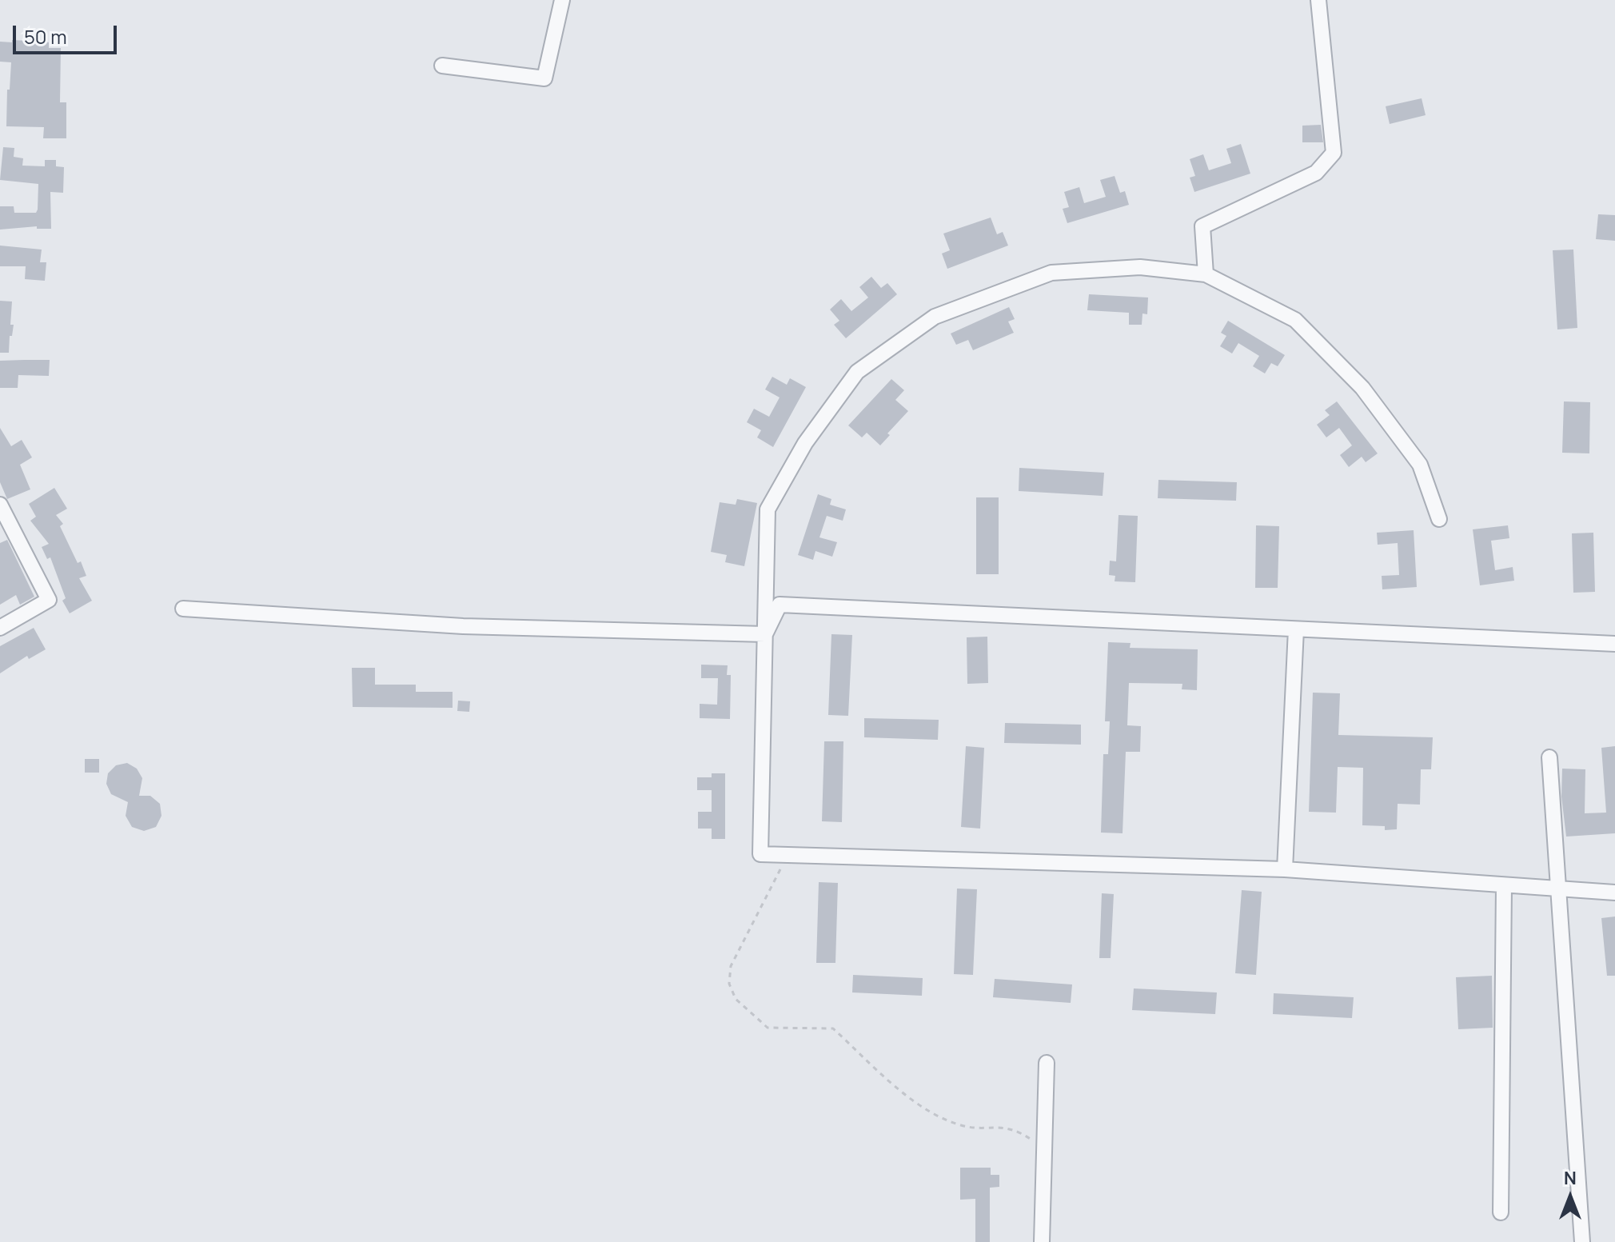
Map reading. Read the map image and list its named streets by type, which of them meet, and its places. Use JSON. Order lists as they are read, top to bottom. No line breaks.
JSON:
{"scale_bar":"50 m","north":"top"}
